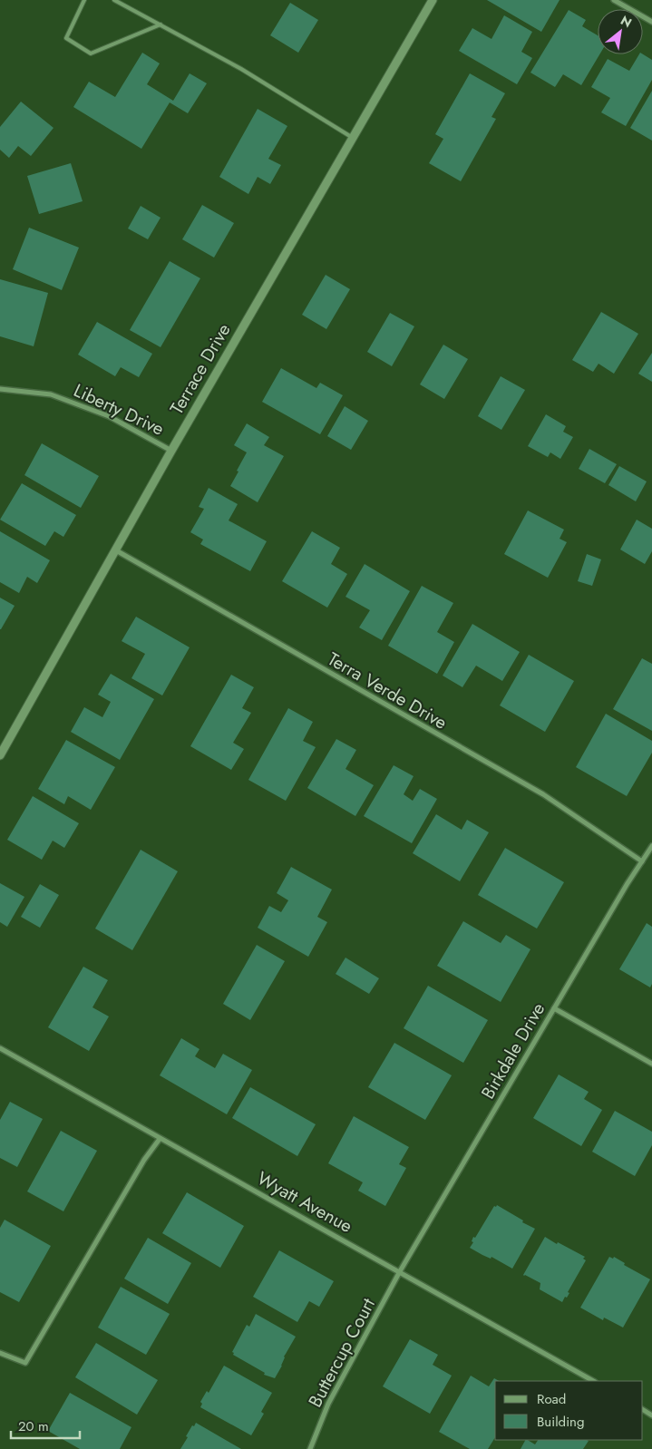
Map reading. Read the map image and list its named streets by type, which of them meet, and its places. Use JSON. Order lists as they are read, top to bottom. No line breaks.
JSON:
{"streets":{"street":["Terrace Drive","Liberty Drive","Terra Verde Drive","Birkdale Drive","Wyatt Avenue","Buttercup Court"]},"crossings":[["Terrace Drive","Liberty Drive"],["Terrace Drive","Terra Verde Drive"],["Terra Verde Drive","Birkdale Drive"],["Birkdale Drive","Wyatt Avenue"],["Birkdale Drive","Buttercup Court"],["Wyatt Avenue","Buttercup Court"]],"legend":["Road","Building"],"scale_bar":"20 m","north":"top right"}
